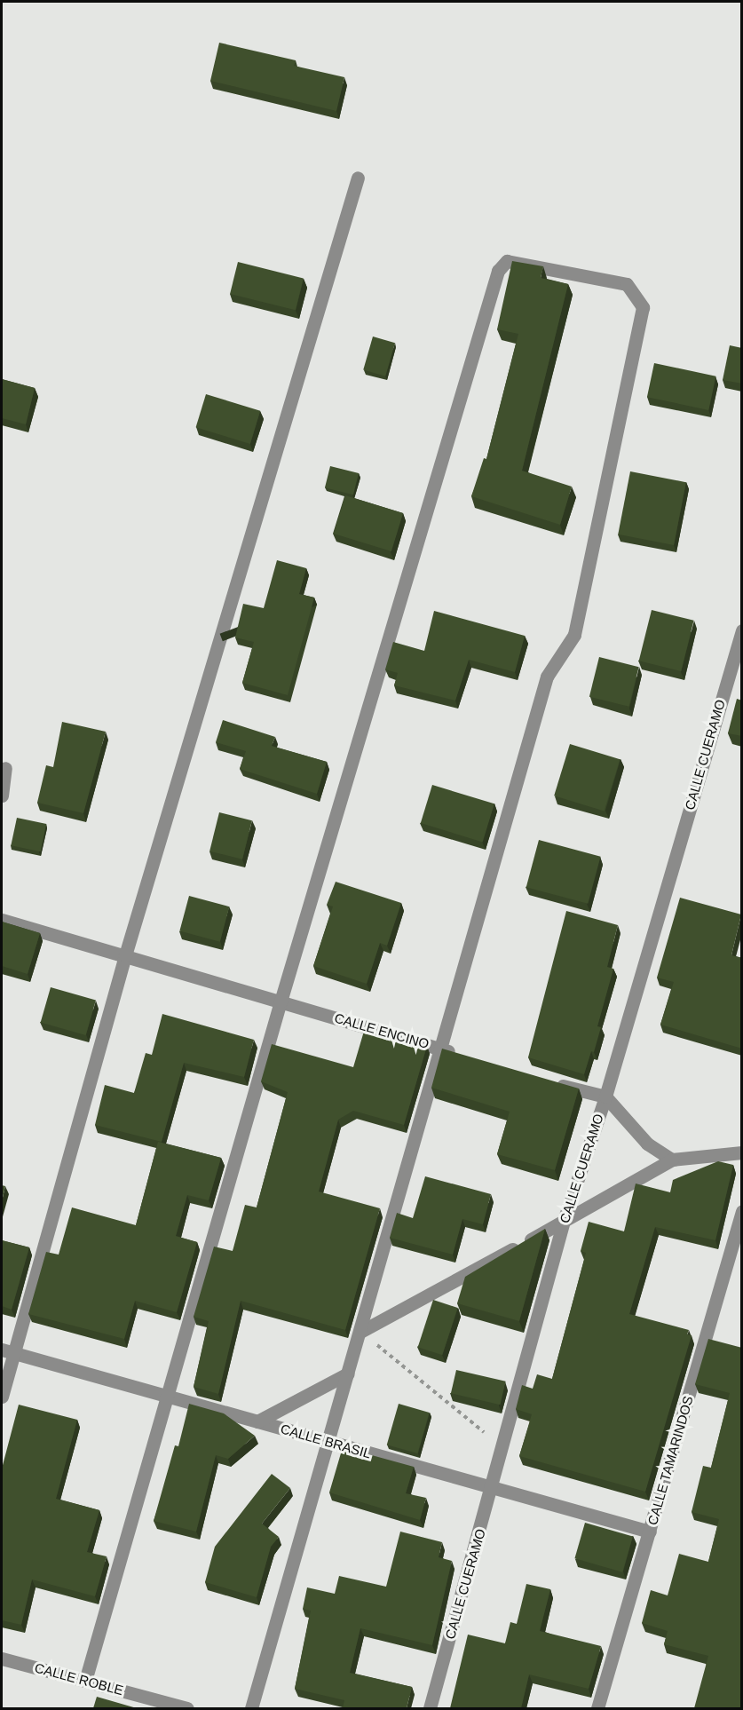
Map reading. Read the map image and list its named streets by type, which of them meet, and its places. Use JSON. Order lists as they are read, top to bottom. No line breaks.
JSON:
{"streets":{"street":["CALLE CUERAMO","CALLE ENCINO","CALLE BRASIL","CALLE TAMARINDOS","CALLE ROBLE"]},"crossings":[["CALLE CUERAMO","CALLE BRASIL"],["CALLE BRASIL","CALLE TAMARINDOS"]]}
